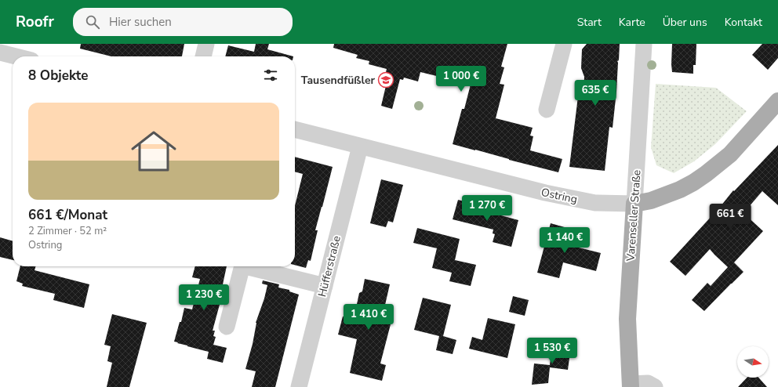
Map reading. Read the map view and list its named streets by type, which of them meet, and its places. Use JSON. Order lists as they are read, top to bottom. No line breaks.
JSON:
{"streets":{"main road":["Ostring","Varenseller Straße"],"street":["Hüfferstraße"]},"crossings":[["Ostring","Varenseller Straße"],["Ostring","Hüfferstraße"]],"places":{"school or university":["Tausendfüßler"]},"north":"right","page":{"header":"Roofr","search":"Hier suchen","nav":["Start","Karte","Über uns","Kontakt"],"heading":"8 Objekte","price":["1 000 €","635 €","1 270 €","661 €","1 140 €","1 230 €","1 410 €","1 530 €"],"list":[{"name":"661 €/Monat","note":"2 Zimmer · 52 m² · Ostring"}]}}
